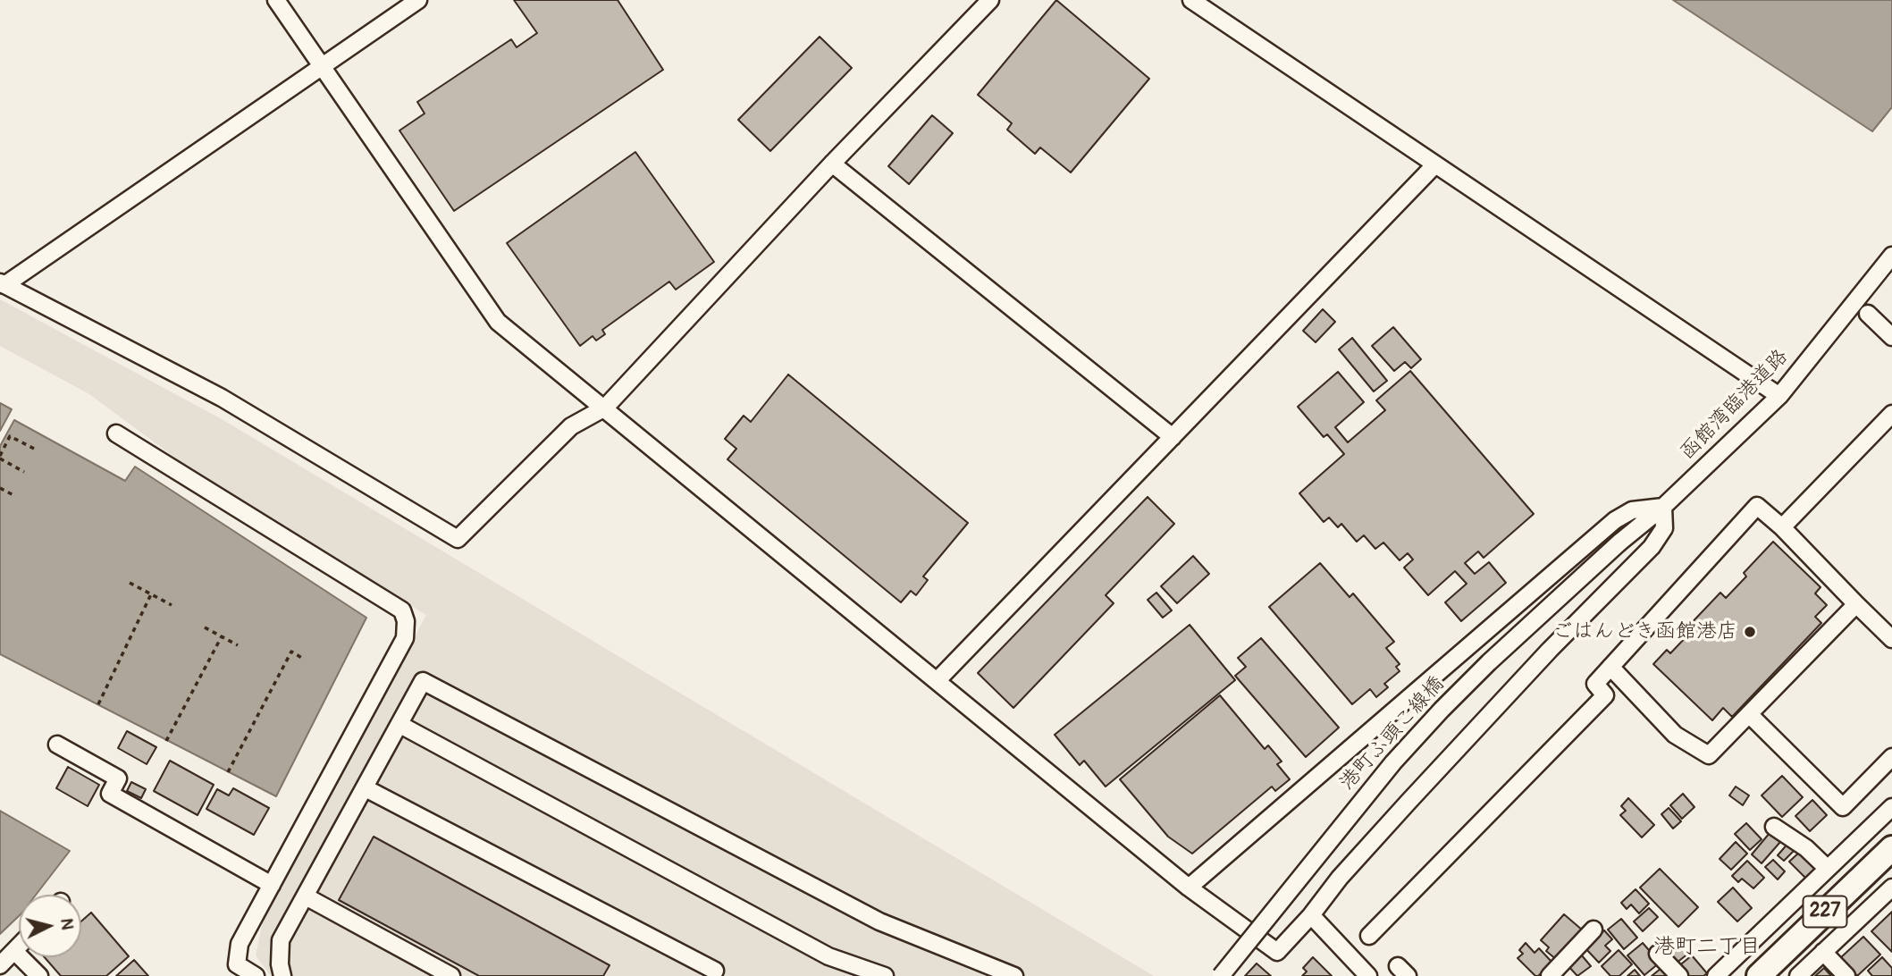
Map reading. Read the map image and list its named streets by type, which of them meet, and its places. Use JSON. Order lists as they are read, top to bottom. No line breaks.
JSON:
{"streets":{"highway":["227"],"street":["函館湾臨港道路","港町ふ頭こ線橋"]},"crossings":[["函館湾臨港道路","港町ふ頭こ線橋"]],"districts":["港町二丁目"],"places":["ごはんどき函館港店"],"north":"right"}
